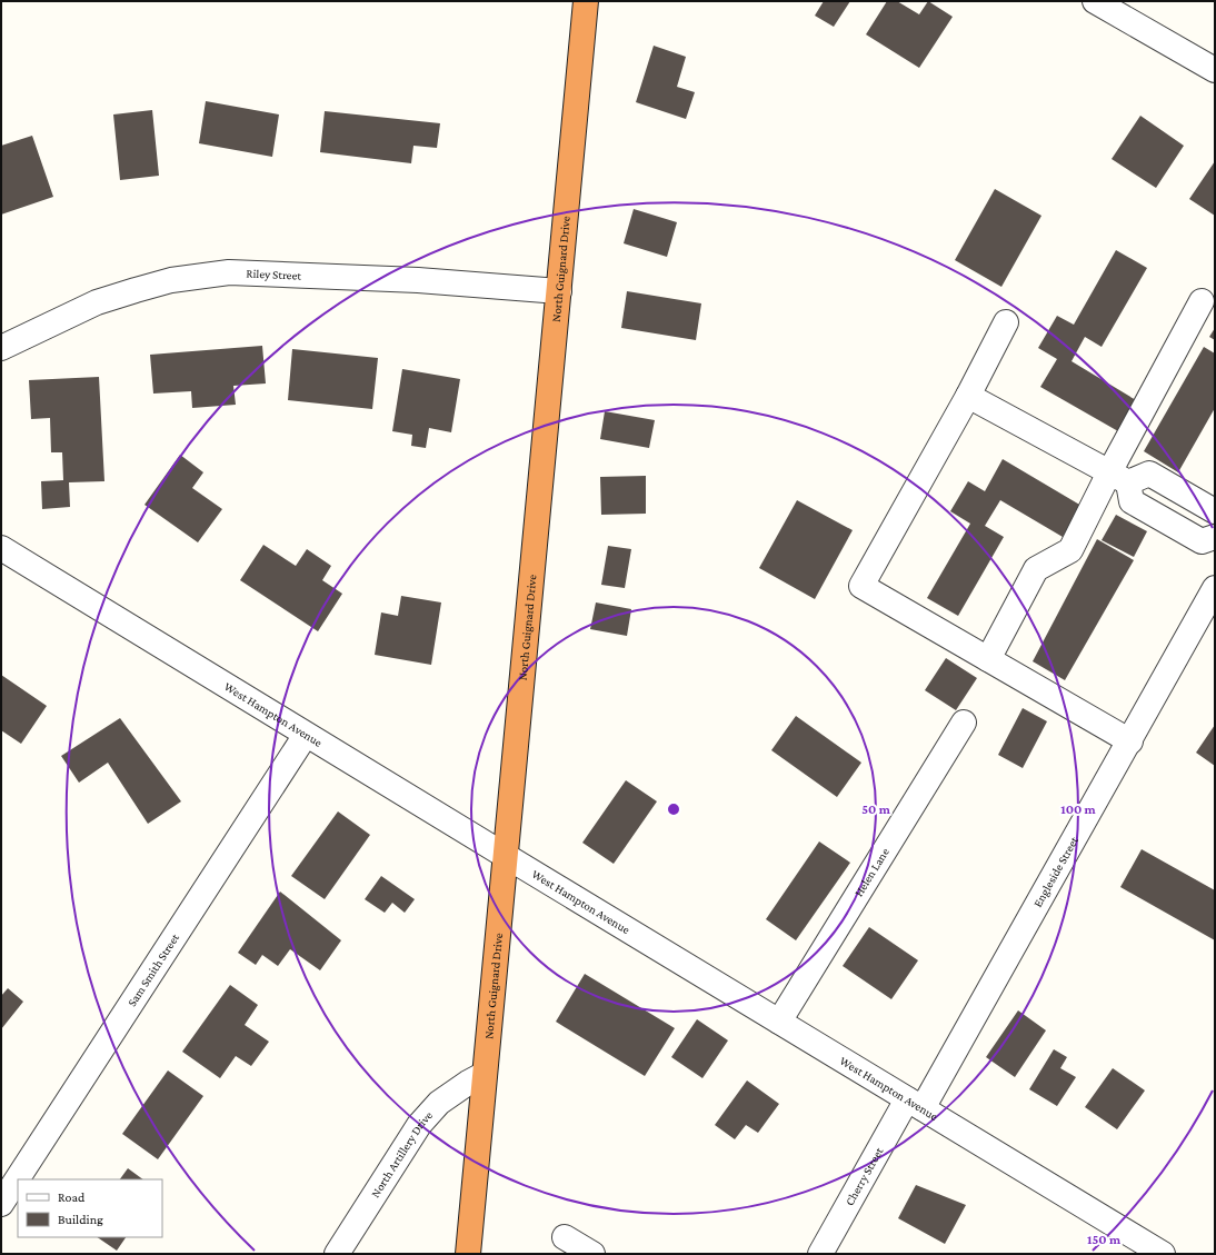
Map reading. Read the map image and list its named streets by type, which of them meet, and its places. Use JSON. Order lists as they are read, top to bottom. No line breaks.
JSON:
{"streets":{"highway":["North Guignard Drive"],"street":["Riley Street","West Hampton Avenue","Engleside Street","Helen Lane","Sam Smith Street","North Artillery Drive","Cherry Street"]},"crossings":[["North Guignard Drive","Riley Street"],["North Guignard Drive","West Hampton Avenue"],["North Guignard Drive","North Artillery Drive"],["West Hampton Avenue","Engleside Street"],["West Hampton Avenue","Helen Lane"],["West Hampton Avenue","Sam Smith Street"],["West Hampton Avenue","Cherry Street"],["Engleside Street","Cherry Street"]],"legend":["Road","Building"],"rings":["50 m","100 m","150 m"]}
